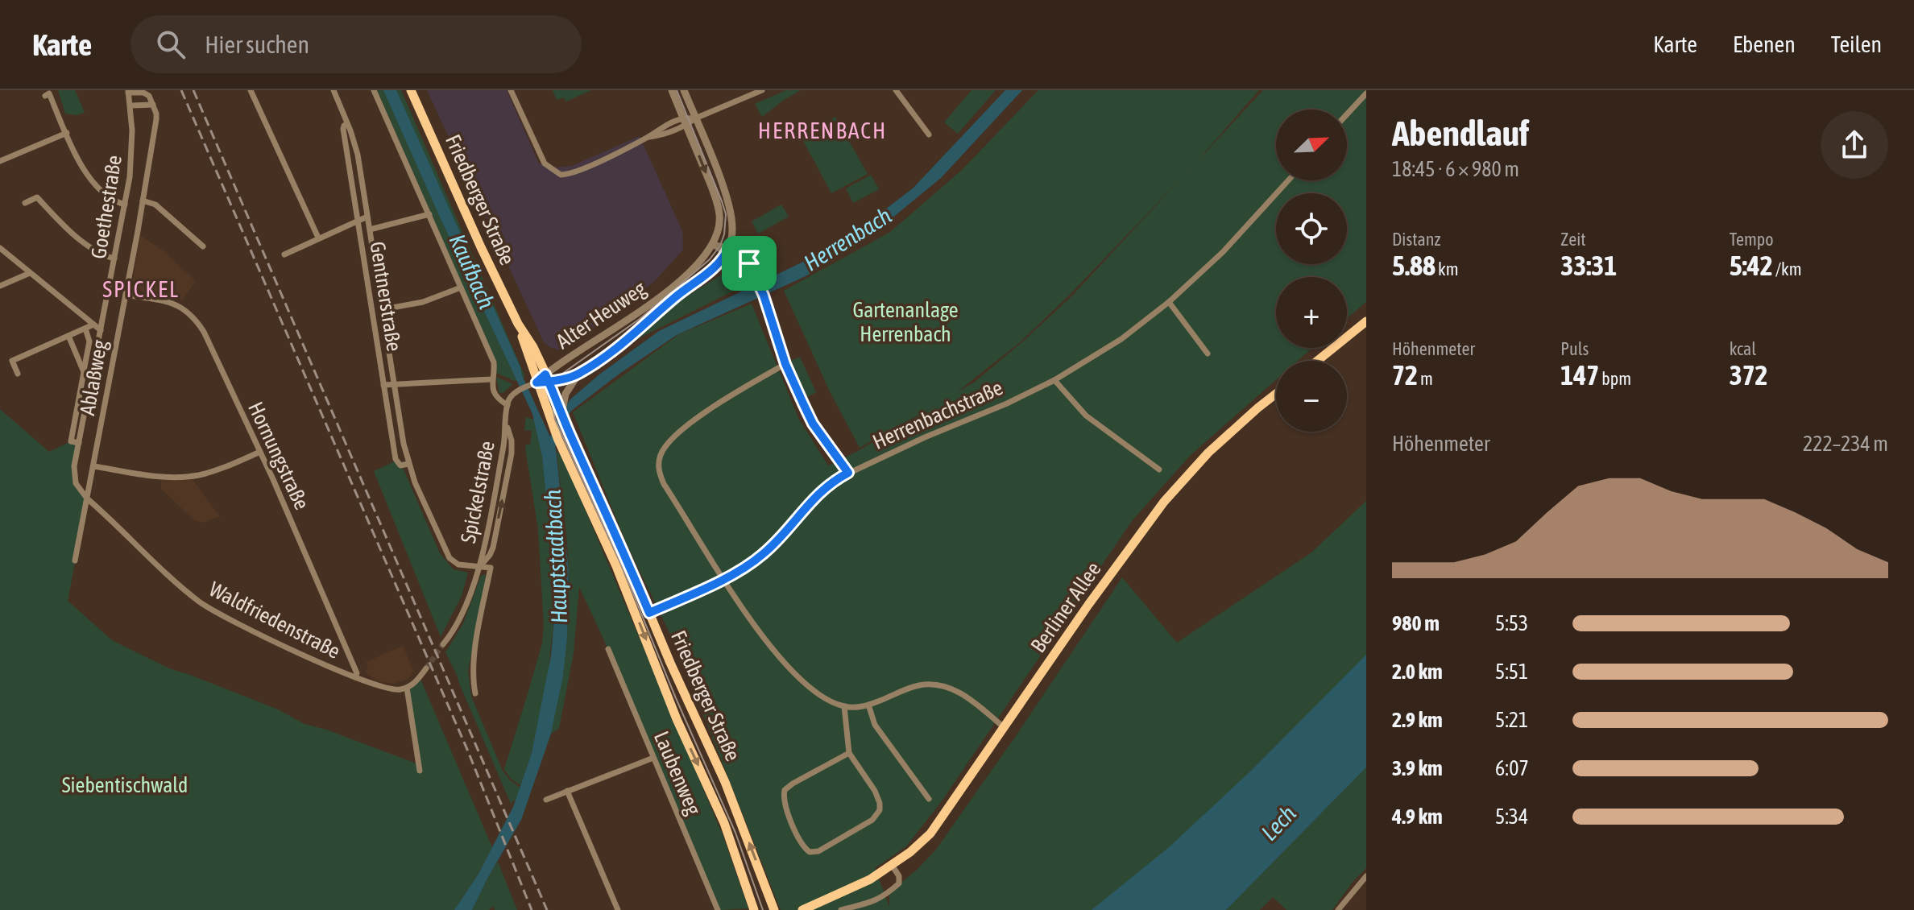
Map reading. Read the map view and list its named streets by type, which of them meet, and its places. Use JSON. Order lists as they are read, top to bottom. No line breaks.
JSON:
{"streets":{"main road":["Friedberger Straße","Berliner Allee"],"street":["Goethestraße","Gentnerstraße","Alter Heuweg","Ablaßweg","Herrenbachstraße","Hornungstraße","Spickelstraße","Waldfriedenstraße","Laubenweg"]},"crossings":[["Friedberger Straße","Alter Heuweg"],["Friedberger Straße","Herrenbachstraße"],["Goethestraße","Ablaßweg"],["Goethestraße","Waldfriedenstraße"],["Gentnerstraße","Spickelstraße"],["Ablaßweg","Hornungstraße"],["Ablaßweg","Waldfriedenstraße"],["Hornungstraße","Waldfriedenstraße"]],"districts":["HERRENBACH","SPICKEL"],"water":["Herrenbach","Kaufbach","Hauptstadtbach","Lech"],"parks":["Gartenanlage Herrenbach","Siebentischwald"],"north":"top right","page":{"header":"Karte","search":"Hier suchen","nav":["Karte","Ebenen","Teilen"],"heading":["Abendlauf","18:45 · 6 × 980 m"],"map_buttons":["+","−"],"stats":[["Distanz","5.88 km"],["Zeit","33:31"],["Tempo","5:42 /km"],["Höhenmeter","72 m"],["Puls","147 bpm"],["kcal","372"]],"chart":["Höhenmeter","222–234 m"],"list":[{"name":"980 m","note":"5:53"},{"name":"2.0 km","note":"5:51"},{"name":"2.9 km","note":"5:21"},{"name":"3.9 km","note":"6:07"},{"name":"4.9 km","note":"5:34"}]}}
